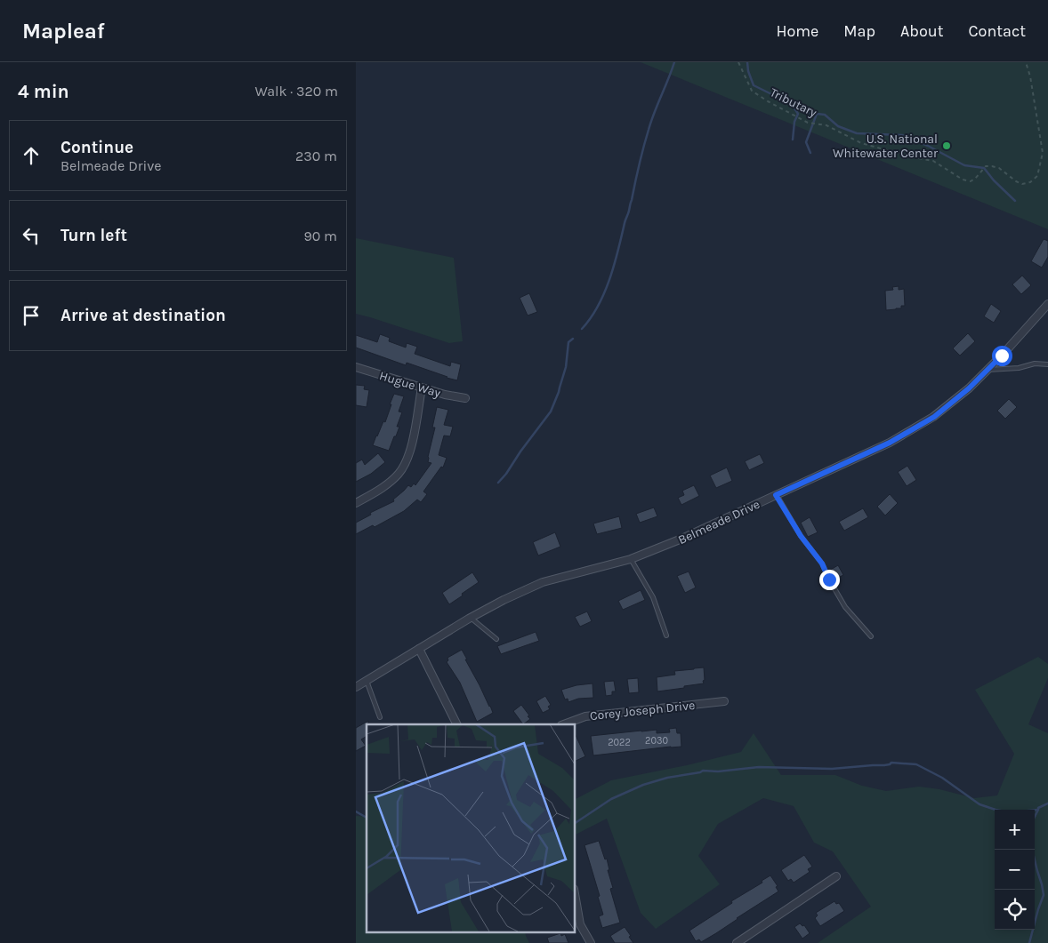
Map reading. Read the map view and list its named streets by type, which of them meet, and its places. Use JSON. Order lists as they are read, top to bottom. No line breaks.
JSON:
{"streets":{"street":["Hugue Way","Belmeade Drive","Corey Joseph Drive"],"path":["Tributary"]},"places":["U.S. National Whitewater Center"],"house_numbers":["2030","2022"],"page":{"header":"Mapleaf","nav":["Home","Map","About","Contact"],"heading":["4 min","Walk · 320 m"],"list":[["Continue","Belmeade Drive","230 m"],["Turn left","90 m"],"Arrive at destination"],"map_buttons":["+","−"]}}
